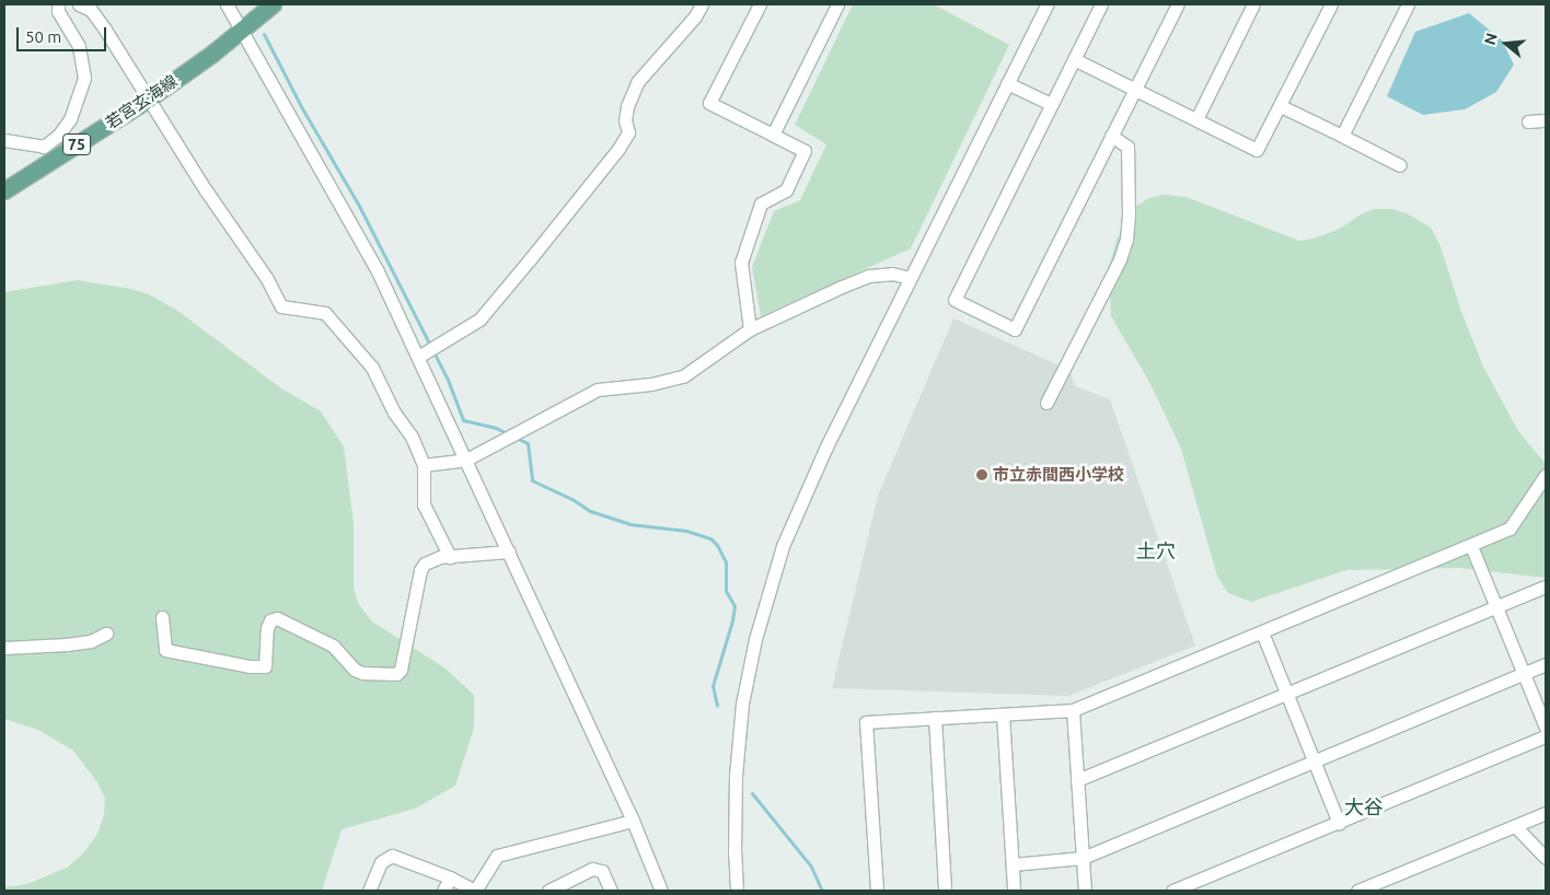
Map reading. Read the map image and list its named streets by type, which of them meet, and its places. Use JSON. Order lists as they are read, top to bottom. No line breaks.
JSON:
{"streets":{"main road":["若宮玄海線","75"]},"districts":["土穴","大谷"],"places":["市立赤間西小学校"],"scale_bar":"50 m","north":"left"}
